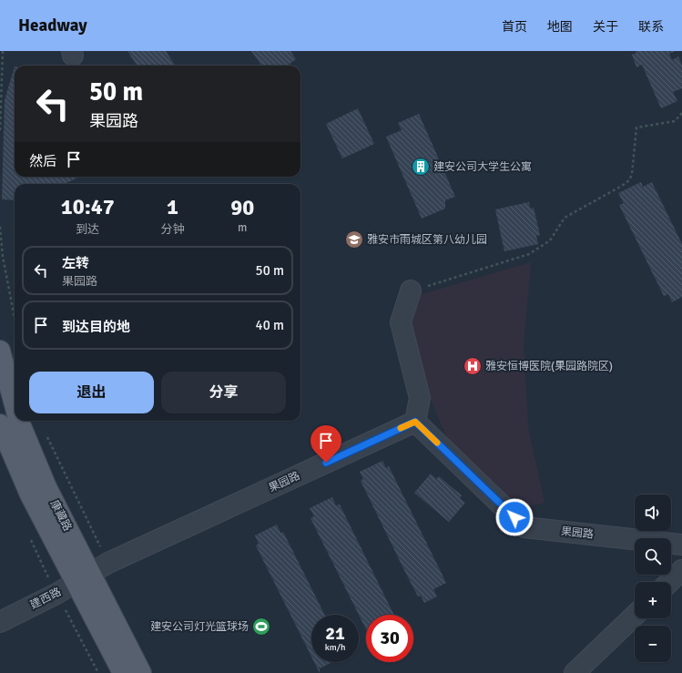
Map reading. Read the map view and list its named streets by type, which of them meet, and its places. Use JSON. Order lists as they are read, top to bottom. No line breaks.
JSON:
{"streets":{"main road":["康藏路"],"street":["果园路","建西路"]},"crossings":[["果园路","康藏路"],["果园路","建西路"],["康藏路","建西路"]],"places":{"building":["建安公司大学生公寓"],"school or university":["雅安市雨城区第八幼儿园"],"hospital":["雅安恒博医院(果园路院区)"],"sports":["建安公司灯光篮球场"]},"page":{"header":"Headway","nav":["首页","地图","关于","联系"],"turn":["50 m","果园路"],"then":"然后","eta":["10:47","到达","1","分钟","90","m"],"list":[{"name":"左转","note":"果园路","value":"50 m"},{"name":"到达目的地","value":"40 m"}],"buttons":["退出","分享"],"map_buttons":["+","−"],"speed":"21 km/h","limit":"30"}}
